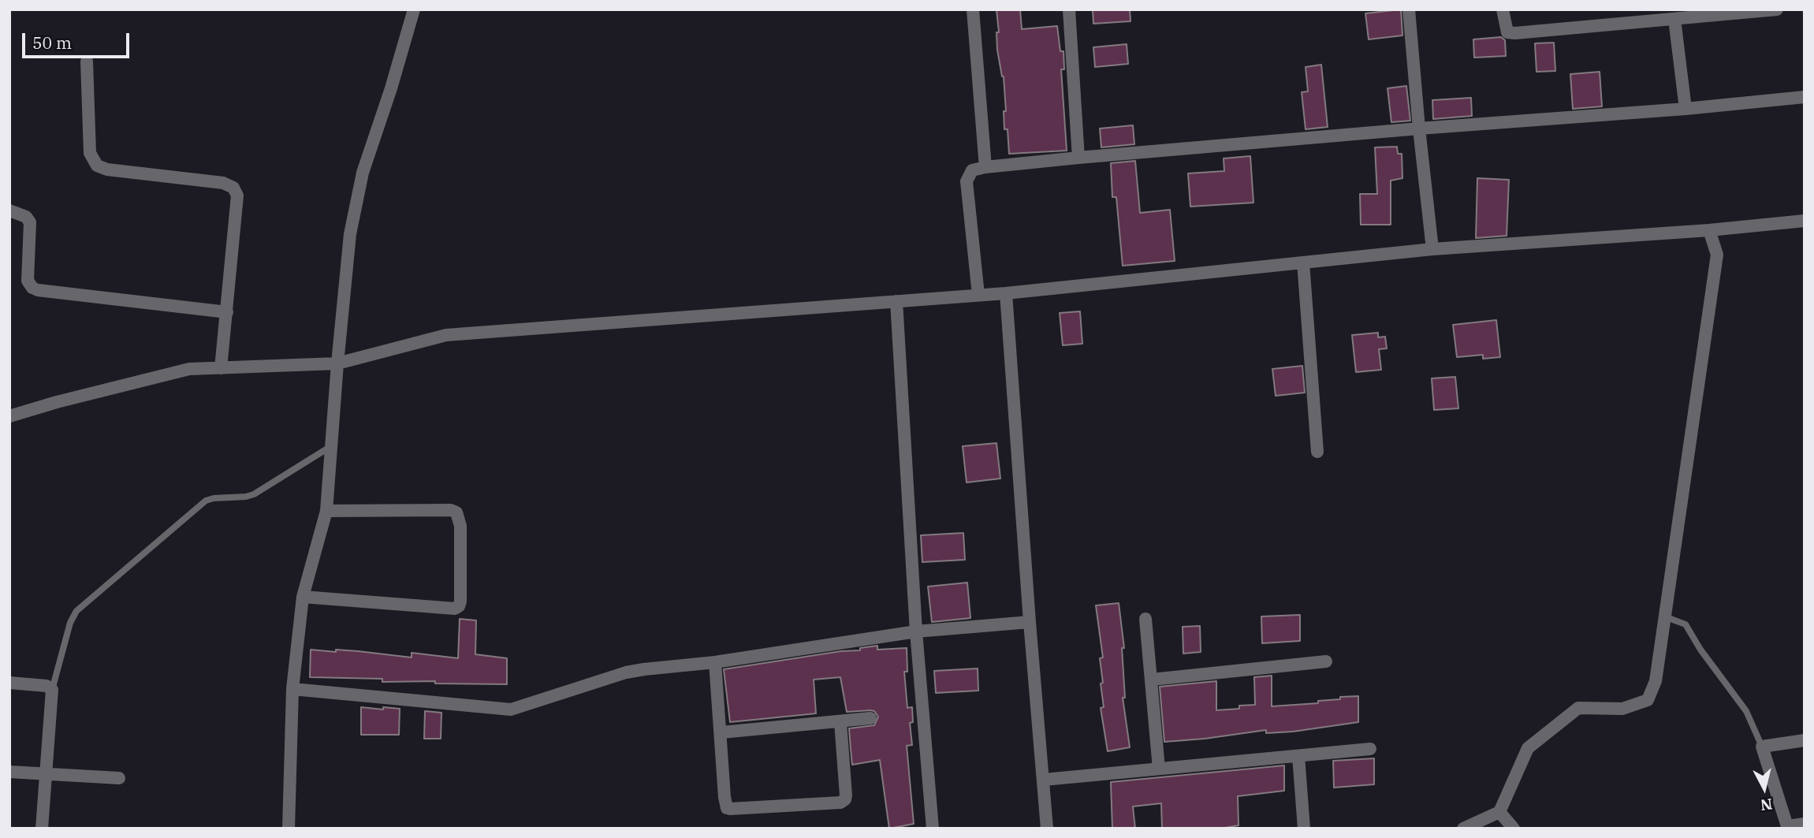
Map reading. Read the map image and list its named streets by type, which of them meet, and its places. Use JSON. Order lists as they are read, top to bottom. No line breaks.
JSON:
{"scale_bar":"50 m","north":"bottom"}
